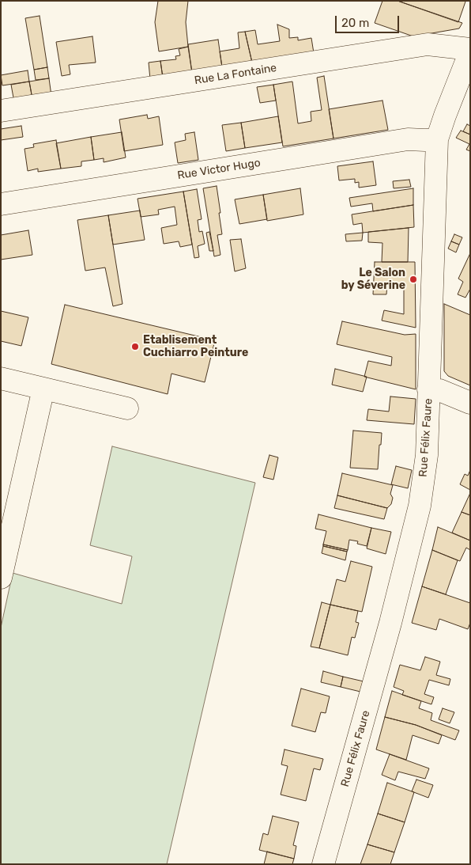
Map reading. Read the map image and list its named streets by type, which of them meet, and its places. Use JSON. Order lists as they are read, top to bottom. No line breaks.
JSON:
{"streets":{"street":["Rue La Fontaine","Rue Victor Hugo","Rue Félix Faure"]},"crossings":[["Rue La Fontaine","Rue Félix Faure"],["Rue Victor Hugo","Rue Félix Faure"]],"places":["Le Salon by Séverine","Etablisement Cuchiarro Peinture"],"scale_bar":"20 m"}
